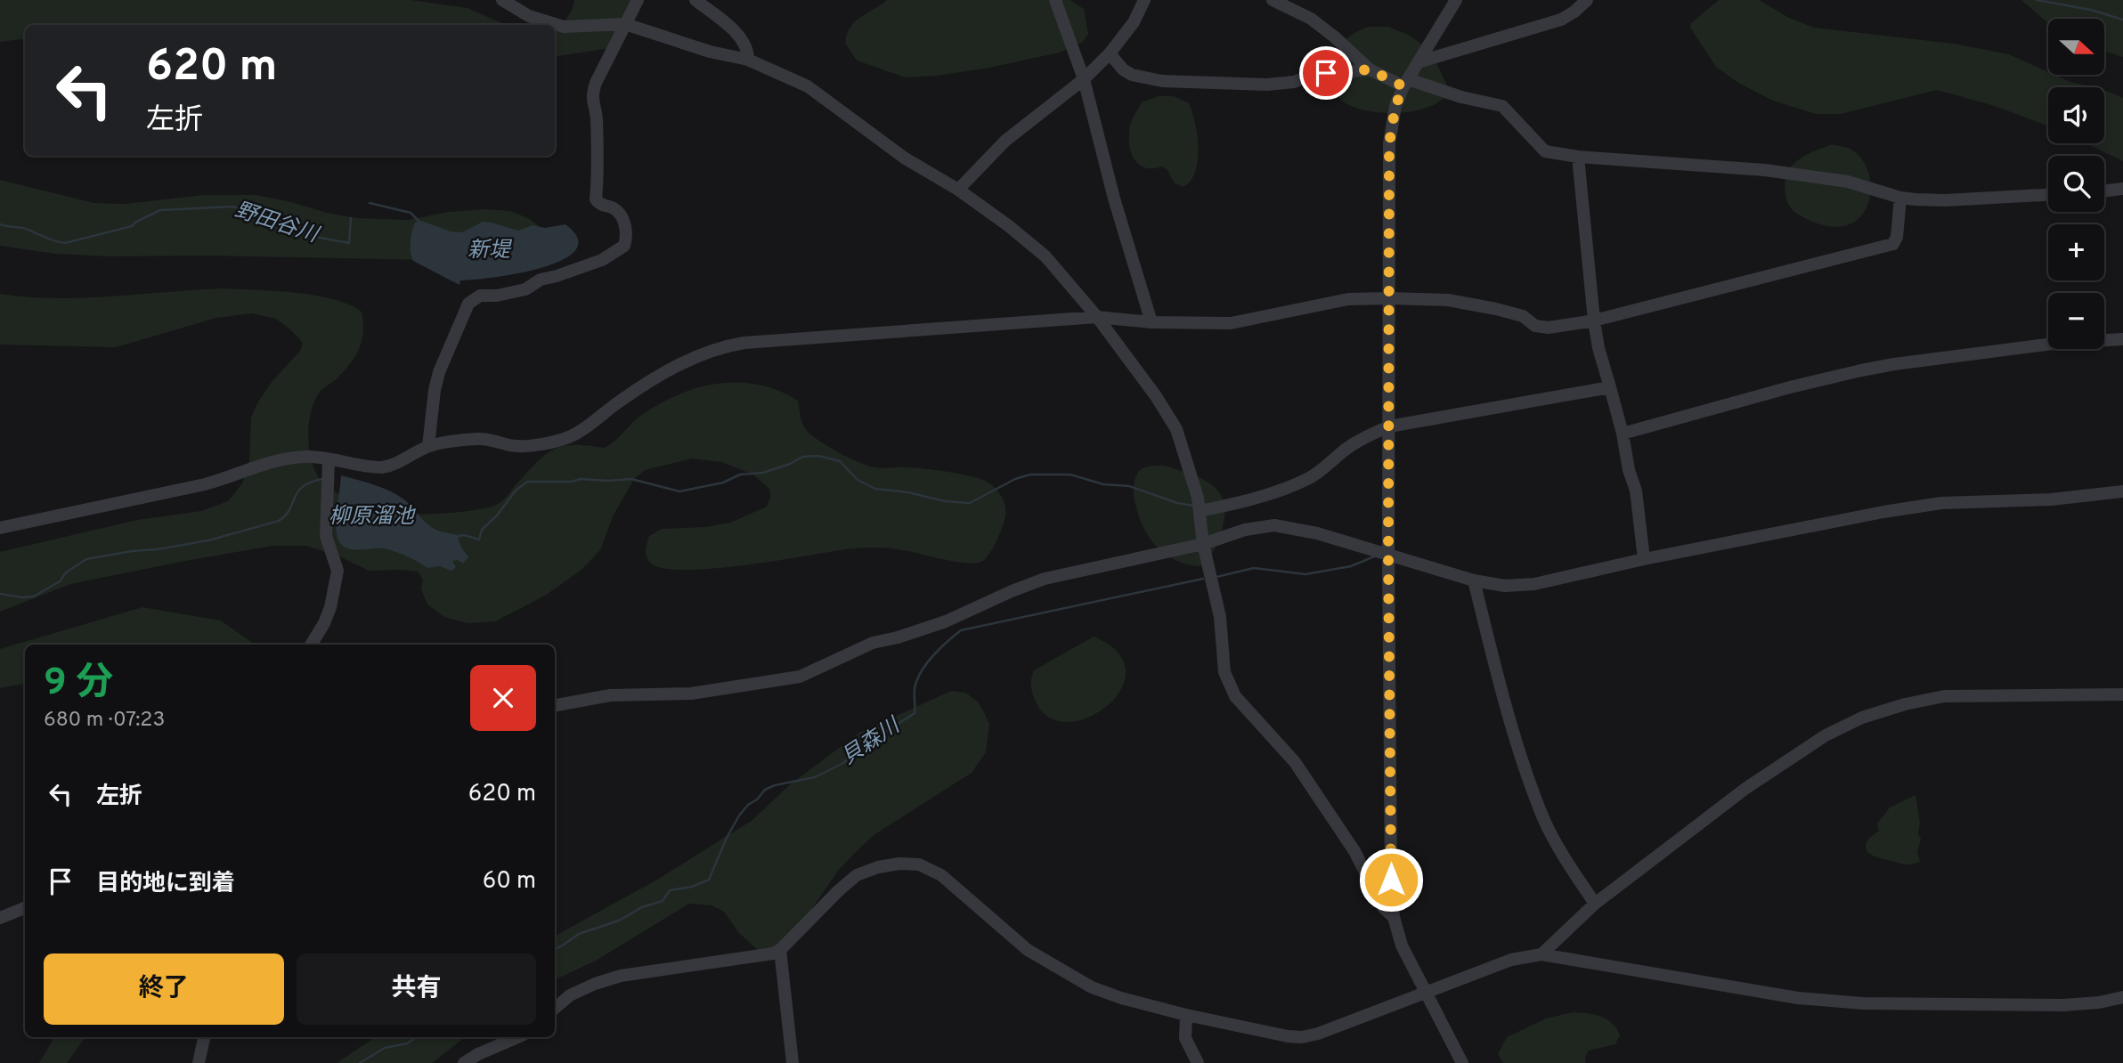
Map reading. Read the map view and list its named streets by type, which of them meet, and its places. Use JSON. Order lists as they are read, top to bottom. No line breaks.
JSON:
{"water":["野田谷川","新堤","柳原溜池","貝森川"],"north":"right","page":{"map_buttons":["+","−"],"turn":["620 m","左折"],"heading":["9 分","680 m · 07:23"],"list":[{"name":"左折","value":"620 m"},{"name":"目的地に到着","value":"60 m"}],"buttons":["終了","共有"]}}
